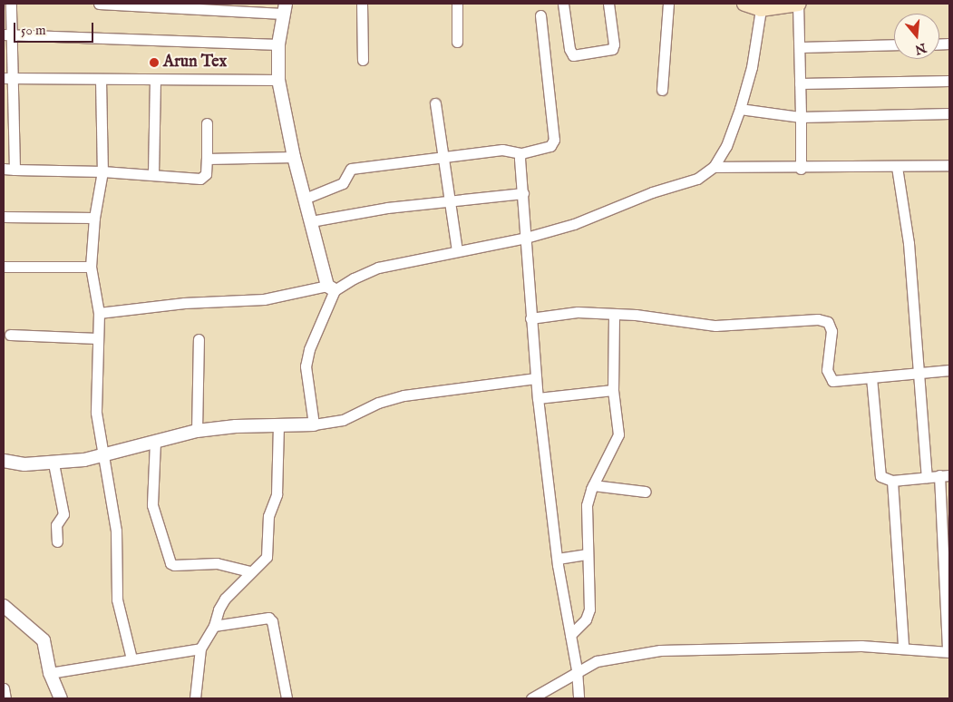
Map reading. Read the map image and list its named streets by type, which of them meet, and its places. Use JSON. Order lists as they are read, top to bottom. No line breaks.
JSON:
{"places":["Arun Tex"],"scale_bar":"50 m","north":"bottom"}
